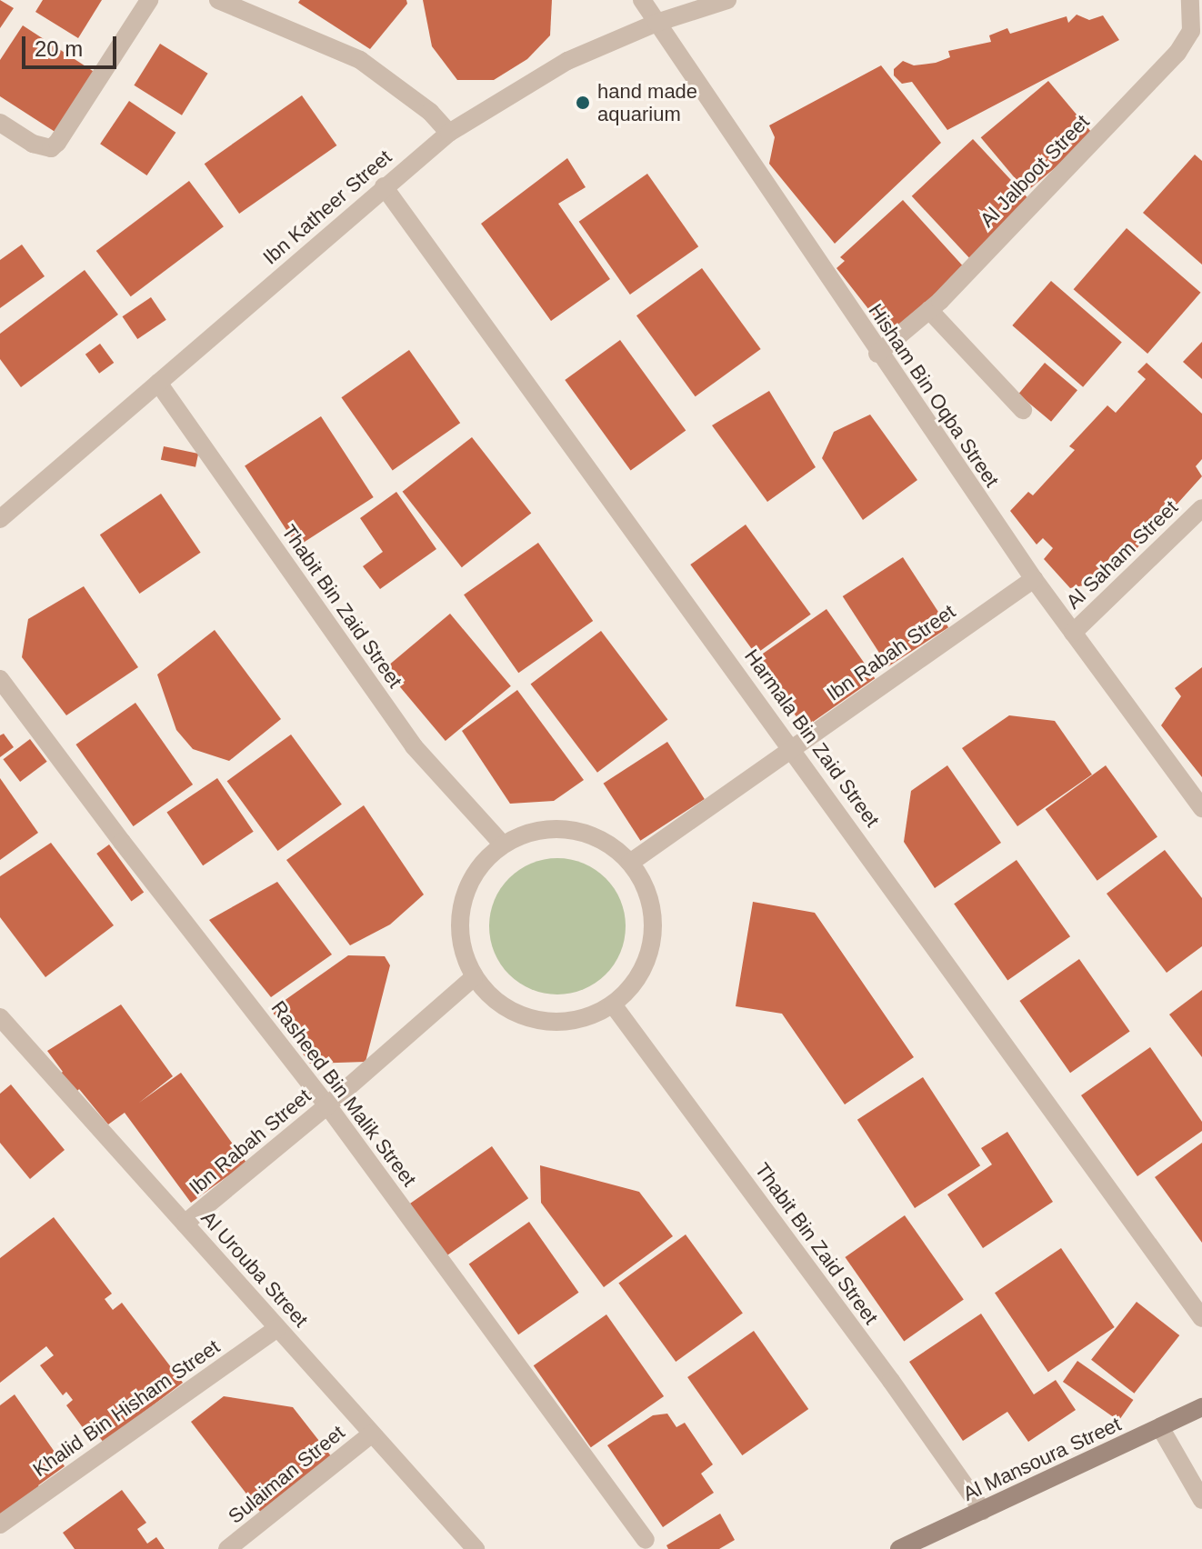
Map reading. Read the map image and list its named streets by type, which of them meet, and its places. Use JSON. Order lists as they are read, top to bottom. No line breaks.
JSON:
{"streets":{"main road":["Al Mansoura Street"],"street":["Al Jalboot Street","Ibn Katheer Street","Hisham Bin Oqba Street","Al Saham Street","Thabit Bin Zaid Street","Ibn Rabah Street","Harmala Bin Zaid Street","Rasheed Bin Malik Street","Al Urouba Street","Khalid Bin Hisham Street","Sulaiman Street"]},"crossings":[["Al Jalboot Street","Hisham Bin Oqba Street"],["Ibn Katheer Street","Hisham Bin Oqba Street"],["Ibn Katheer Street","Thabit Bin Zaid Street"],["Ibn Katheer Street","Harmala Bin Zaid Street"],["Hisham Bin Oqba Street","Al Saham Street"],["Hisham Bin Oqba Street","Ibn Rabah Street"],["Thabit Bin Zaid Street","Ibn Rabah Street"],["Thabit Bin Zaid Street","Al Mansoura Street"],["Ibn Rabah Street","Harmala Bin Zaid Street"],["Ibn Rabah Street","Rasheed Bin Malik Street"],["Ibn Rabah Street","Al Urouba Street"],["Al Urouba Street","Khalid Bin Hisham Street"],["Al Urouba Street","Sulaiman Street"]],"places":["hand made aquarium"],"scale_bar":"20 m"}
